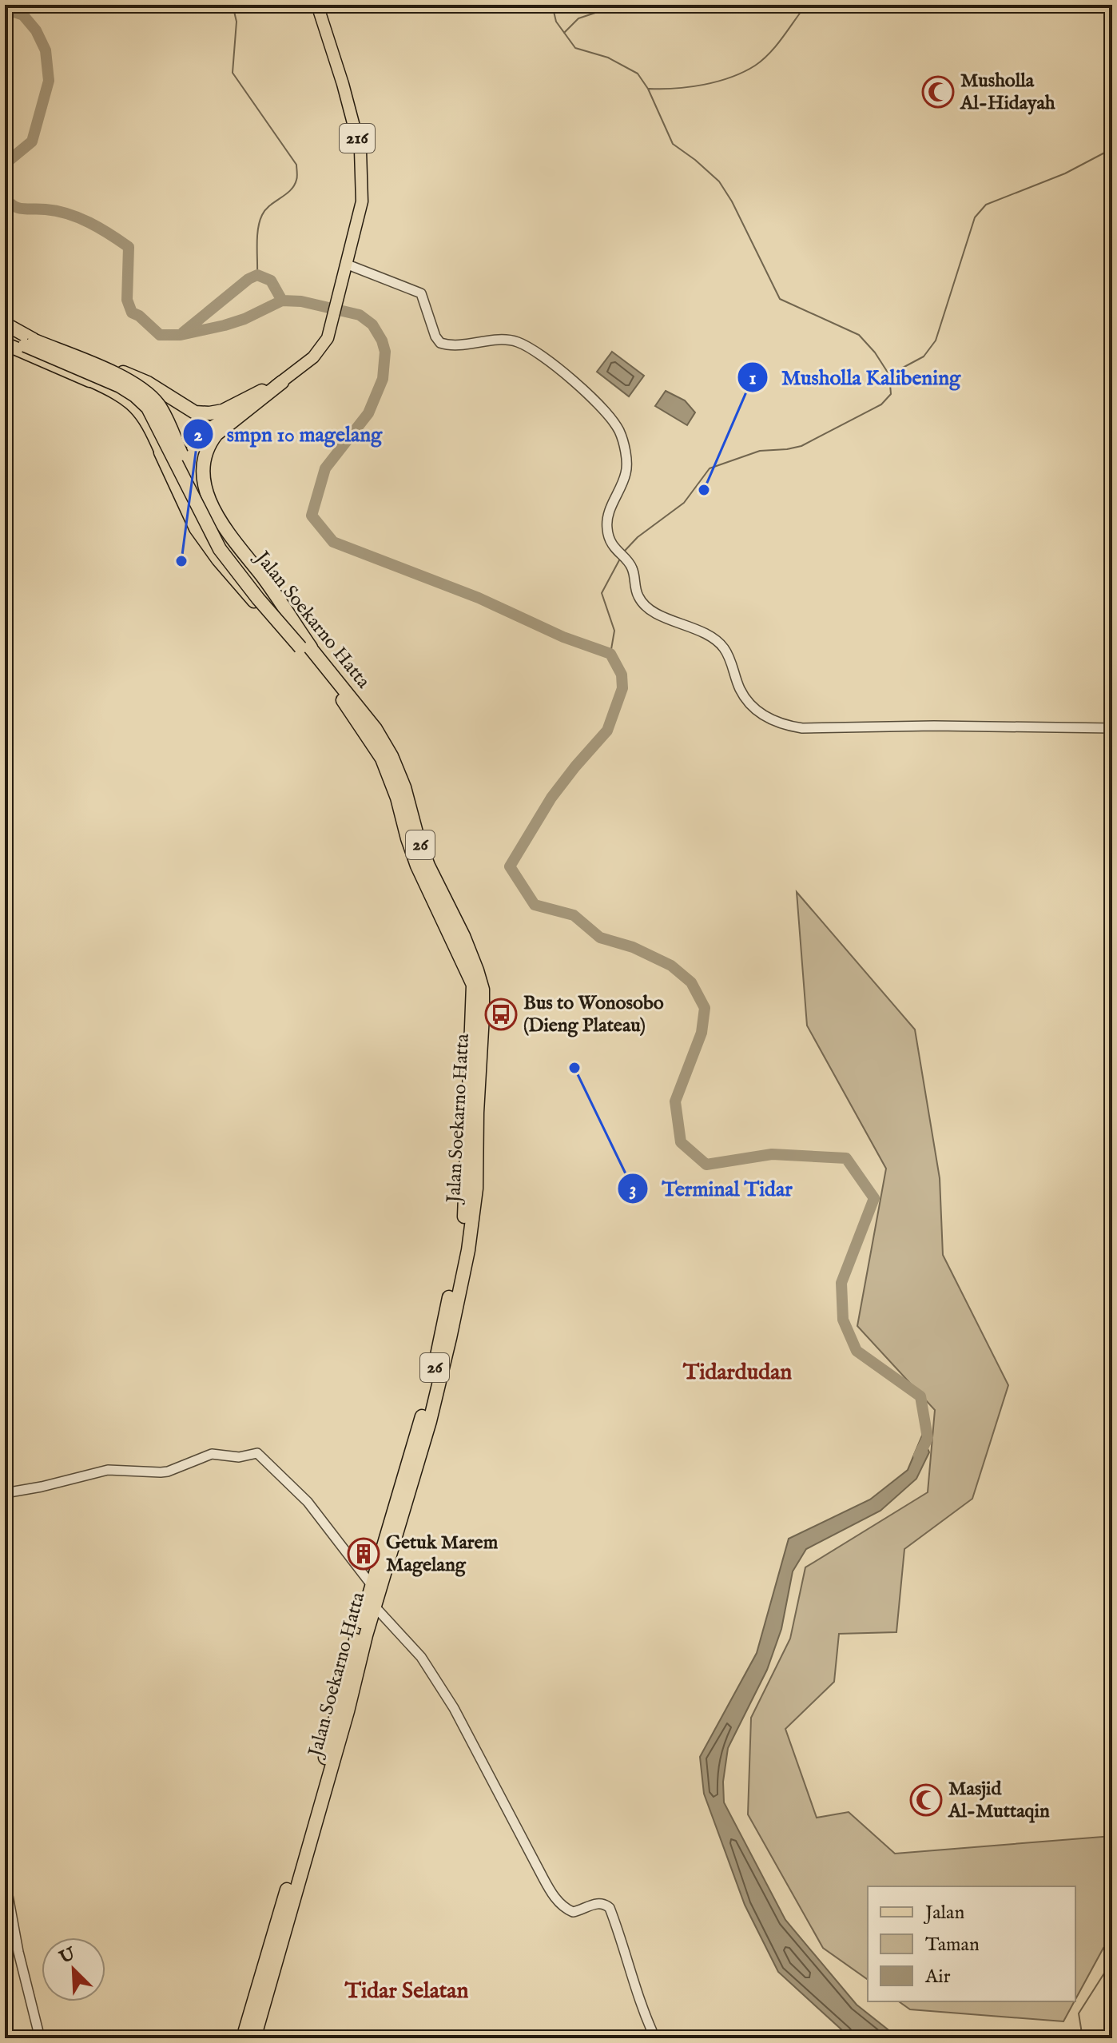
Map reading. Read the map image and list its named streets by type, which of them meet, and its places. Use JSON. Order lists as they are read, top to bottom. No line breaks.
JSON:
{"streets":{"highway":["Jalan Soekarno Hatta","26"],"main road":["216"]},"crossings":[["Jalan Soekarno Hatta","26"]],"districts":["Tidardudan","Tidar Selatan"],"places":{"mosque":["Musholla Al-Hidayah","Masjid Al-Muttaqin"],"other":["Musholla Kalibening","smpn 10 magelang","Terminal Tidar"],"bus stop":["Bus to Wonosobo (Dieng Plateau)"],"building":["Getuk Marem Magelang"]},"legend":["Jalan","Taman","Air"],"north":"top left"}
